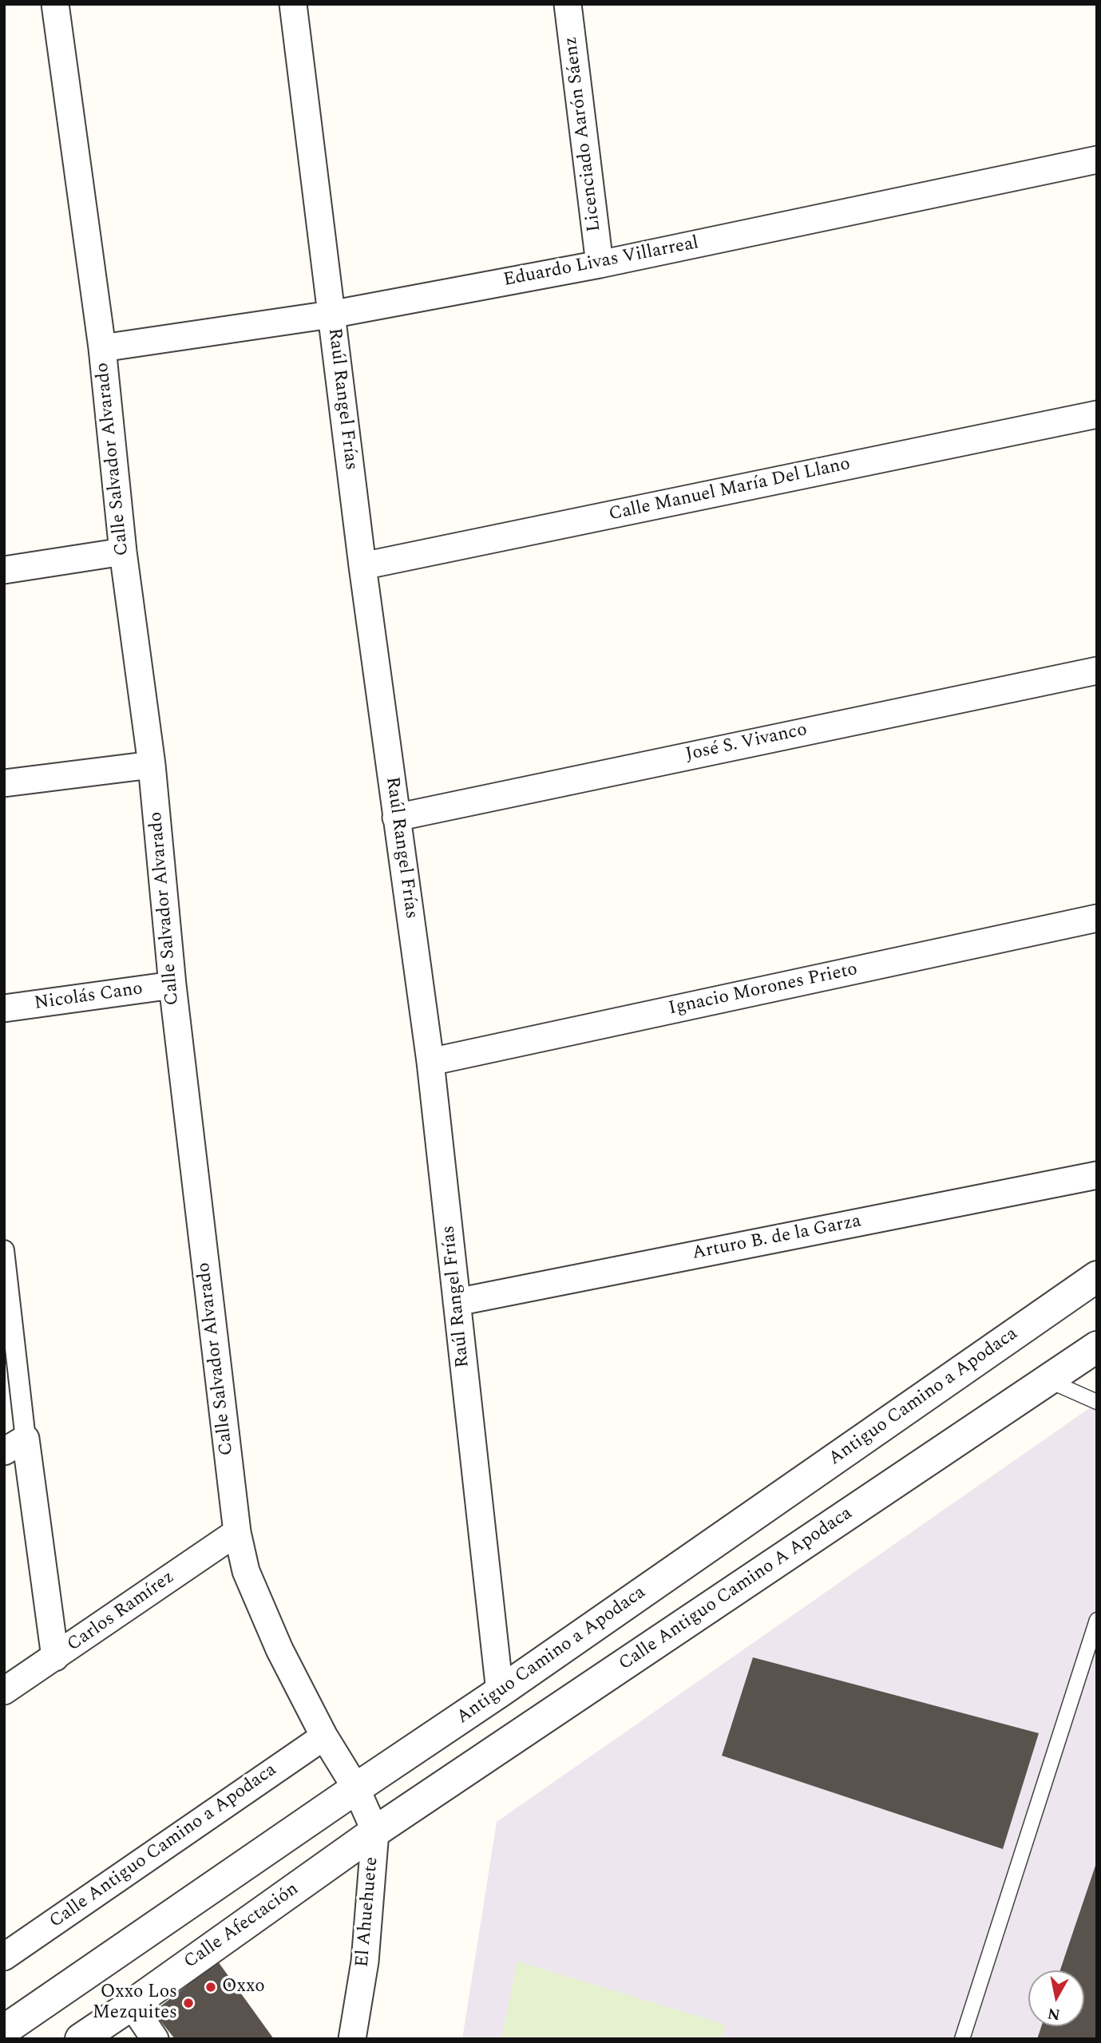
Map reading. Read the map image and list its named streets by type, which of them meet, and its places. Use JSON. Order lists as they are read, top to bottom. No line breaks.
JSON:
{"streets":{"street":["Licenciado Aarón Sáenz","Eduardo Livas Villarreal","Raúl Rangel Frías","Calle Salvador Alvarado","Calle Manuel María Del Llano","José S. Vivanco","Ignacio Morones Prieto","Nicolás Cano","Arturo B. de la Garza","Antiguo Camino a Apodaca","Calle Antiguo Camino A Apodaca","Carlos Ramírez","Calle Antiguo Camino a Apodaca","El Ahuehuete","Calle Afectación"]},"crossings":[["Licenciado Aarón Sáenz","Eduardo Livas Villarreal"],["Eduardo Livas Villarreal","Raúl Rangel Frías"],["Eduardo Livas Villarreal","Calle Salvador Alvarado"],["Raúl Rangel Frías","Calle Manuel María Del Llano"],["Raúl Rangel Frías","José S. Vivanco"],["Raúl Rangel Frías","Ignacio Morones Prieto"],["Raúl Rangel Frías","Arturo B. de la Garza"],["Raúl Rangel Frías","Antiguo Camino a Apodaca"],["Calle Salvador Alvarado","Nicolás Cano"],["Calle Salvador Alvarado","Antiguo Camino a Apodaca"],["Calle Salvador Alvarado","Carlos Ramírez"],["Calle Salvador Alvarado","Calle Antiguo Camino a Apodaca"],["Calle Salvador Alvarado","El Ahuehuete"],["Antiguo Camino a Apodaca","El Ahuehuete"],["Calle Antiguo Camino A Apodaca","El Ahuehuete"],["Calle Antiguo Camino A Apodaca","Calle Afectación"],["El Ahuehuete","Calle Afectación"]],"places":["Oxxo","Oxxo Los Mezquites"],"north":"bottom"}
